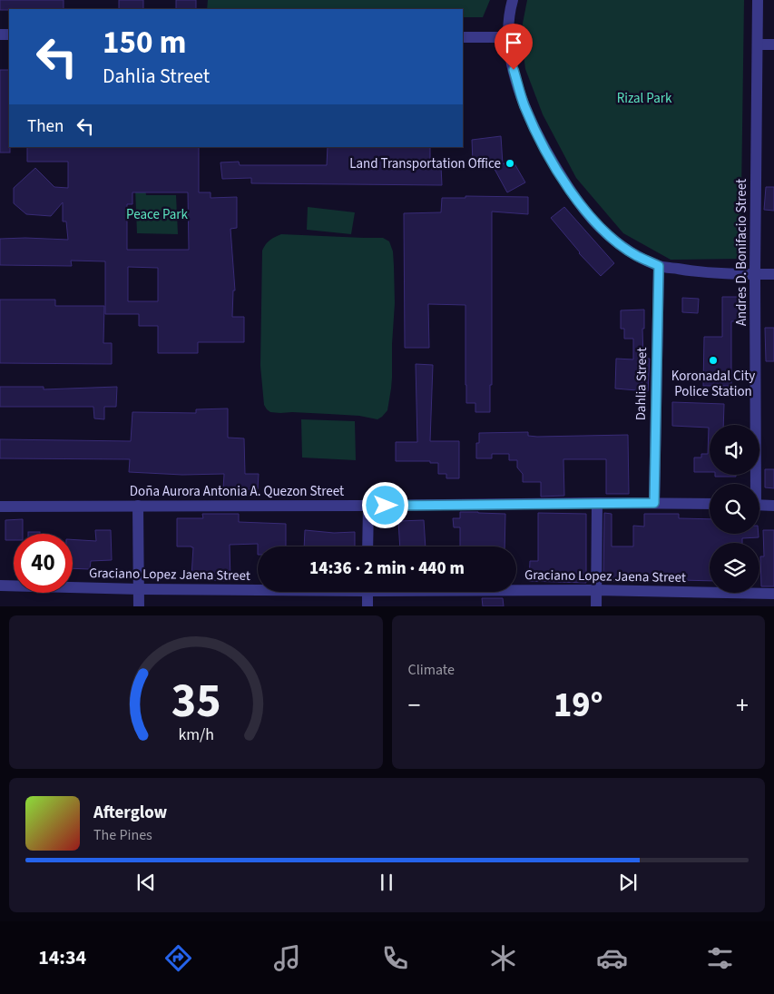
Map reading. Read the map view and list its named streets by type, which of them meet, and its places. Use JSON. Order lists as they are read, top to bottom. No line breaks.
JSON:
{"streets":{"street":["Andres D. Bonifacio Street","Dahlia Street","Doña Aurora Antonia A. Quezon Street","Graciano Lopez Jaena Street"]},"crossings":[["Dahlia Street","Doña Aurora Antonia A. Quezon Street"]],"parks":["Rizal Park","Peace Park"],"places":["Land Transportation Office","Koronadal City Police Station"],"page":{"turn":["150 m","Dahlia Street"],"then":"Then","limit":"40","trip":"14:36 · 2 min · 440 m","tile":"Climate","heat":["−","19°","+"],"song":["Afterglow","The Pines"],"tabs":"14:34","gauge":["35","km/h"]}}
